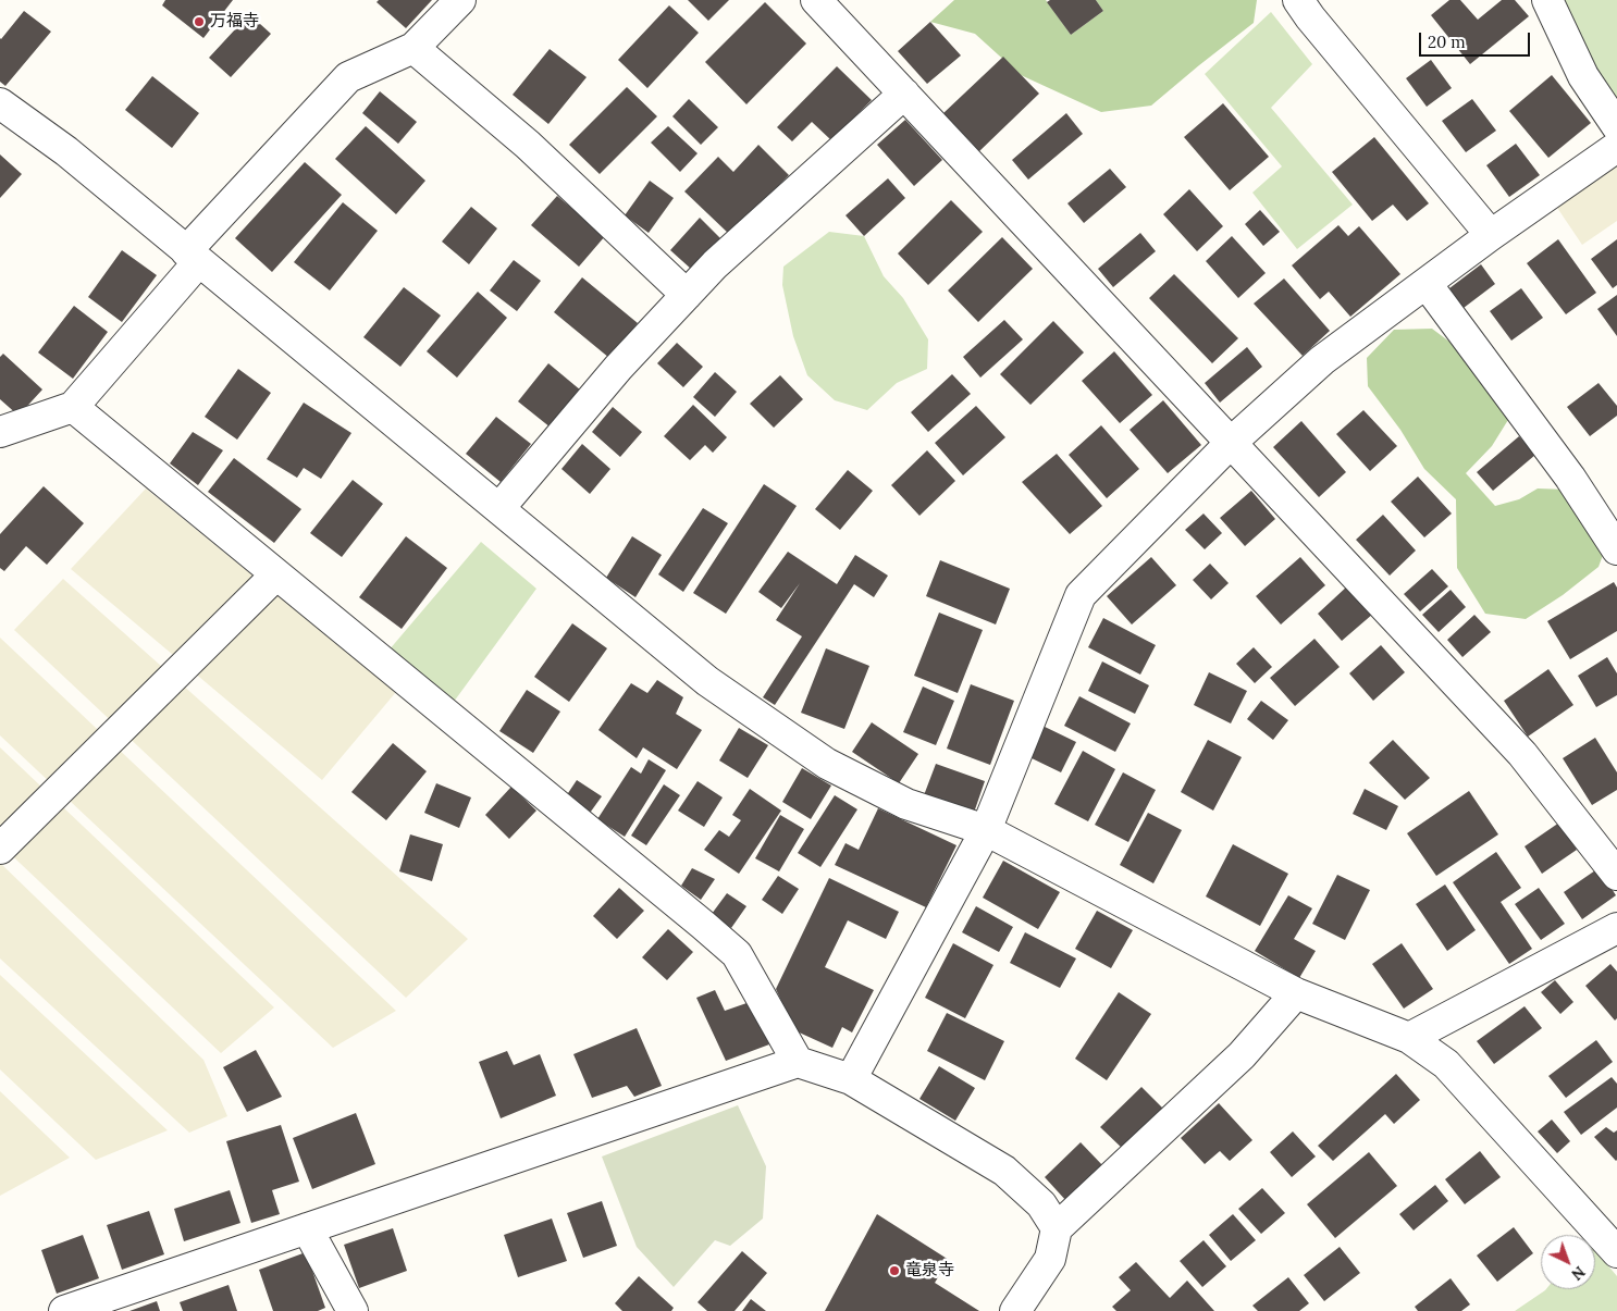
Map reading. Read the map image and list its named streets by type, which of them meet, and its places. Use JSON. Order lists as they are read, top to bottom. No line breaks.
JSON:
{"places":["万福寺","竜泉寺"],"scale_bar":"20 m","north":"bottom right"}
